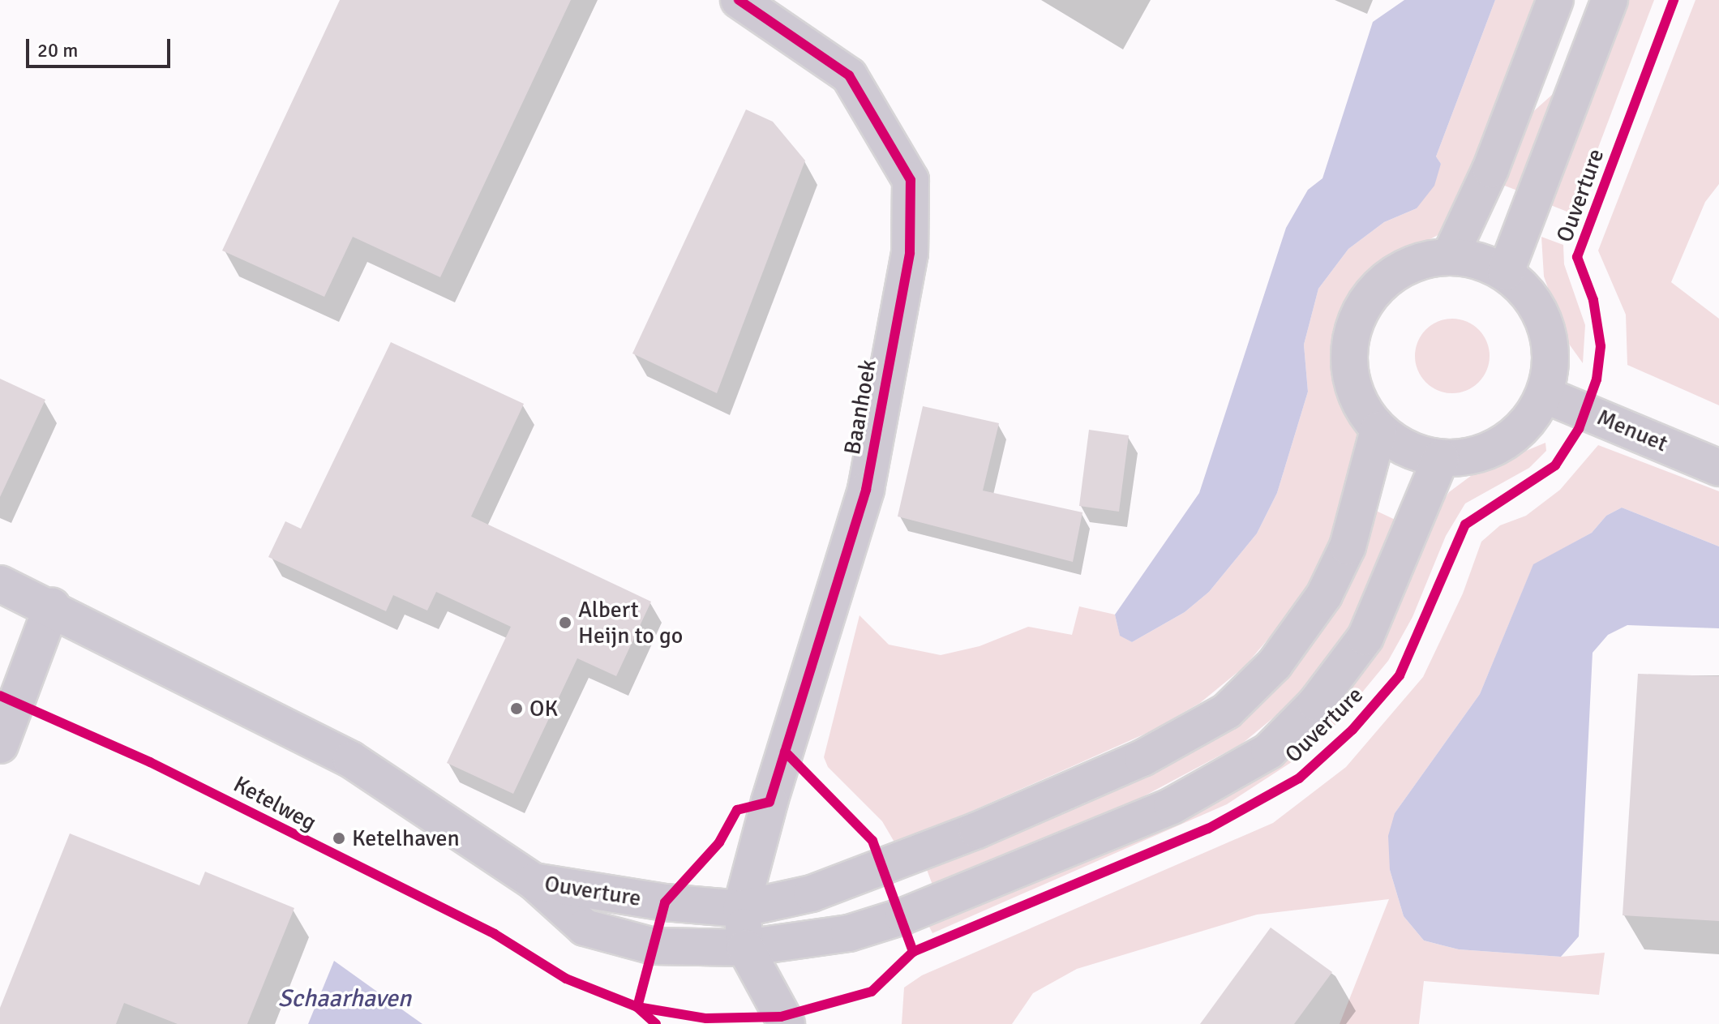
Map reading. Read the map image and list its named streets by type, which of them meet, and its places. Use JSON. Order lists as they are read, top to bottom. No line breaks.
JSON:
{"streets":{"street":["Ouverture","Baanhoek","Menuet"],"cycle path":["Ketelweg"]},"crossings":[["Ouverture","Baanhoek"],["Ouverture","Menuet"]],"water":["Schaarhaven"],"places":["Albert Heijn to go","OK","Ketelhaven"],"scale_bar":"20 m"}
